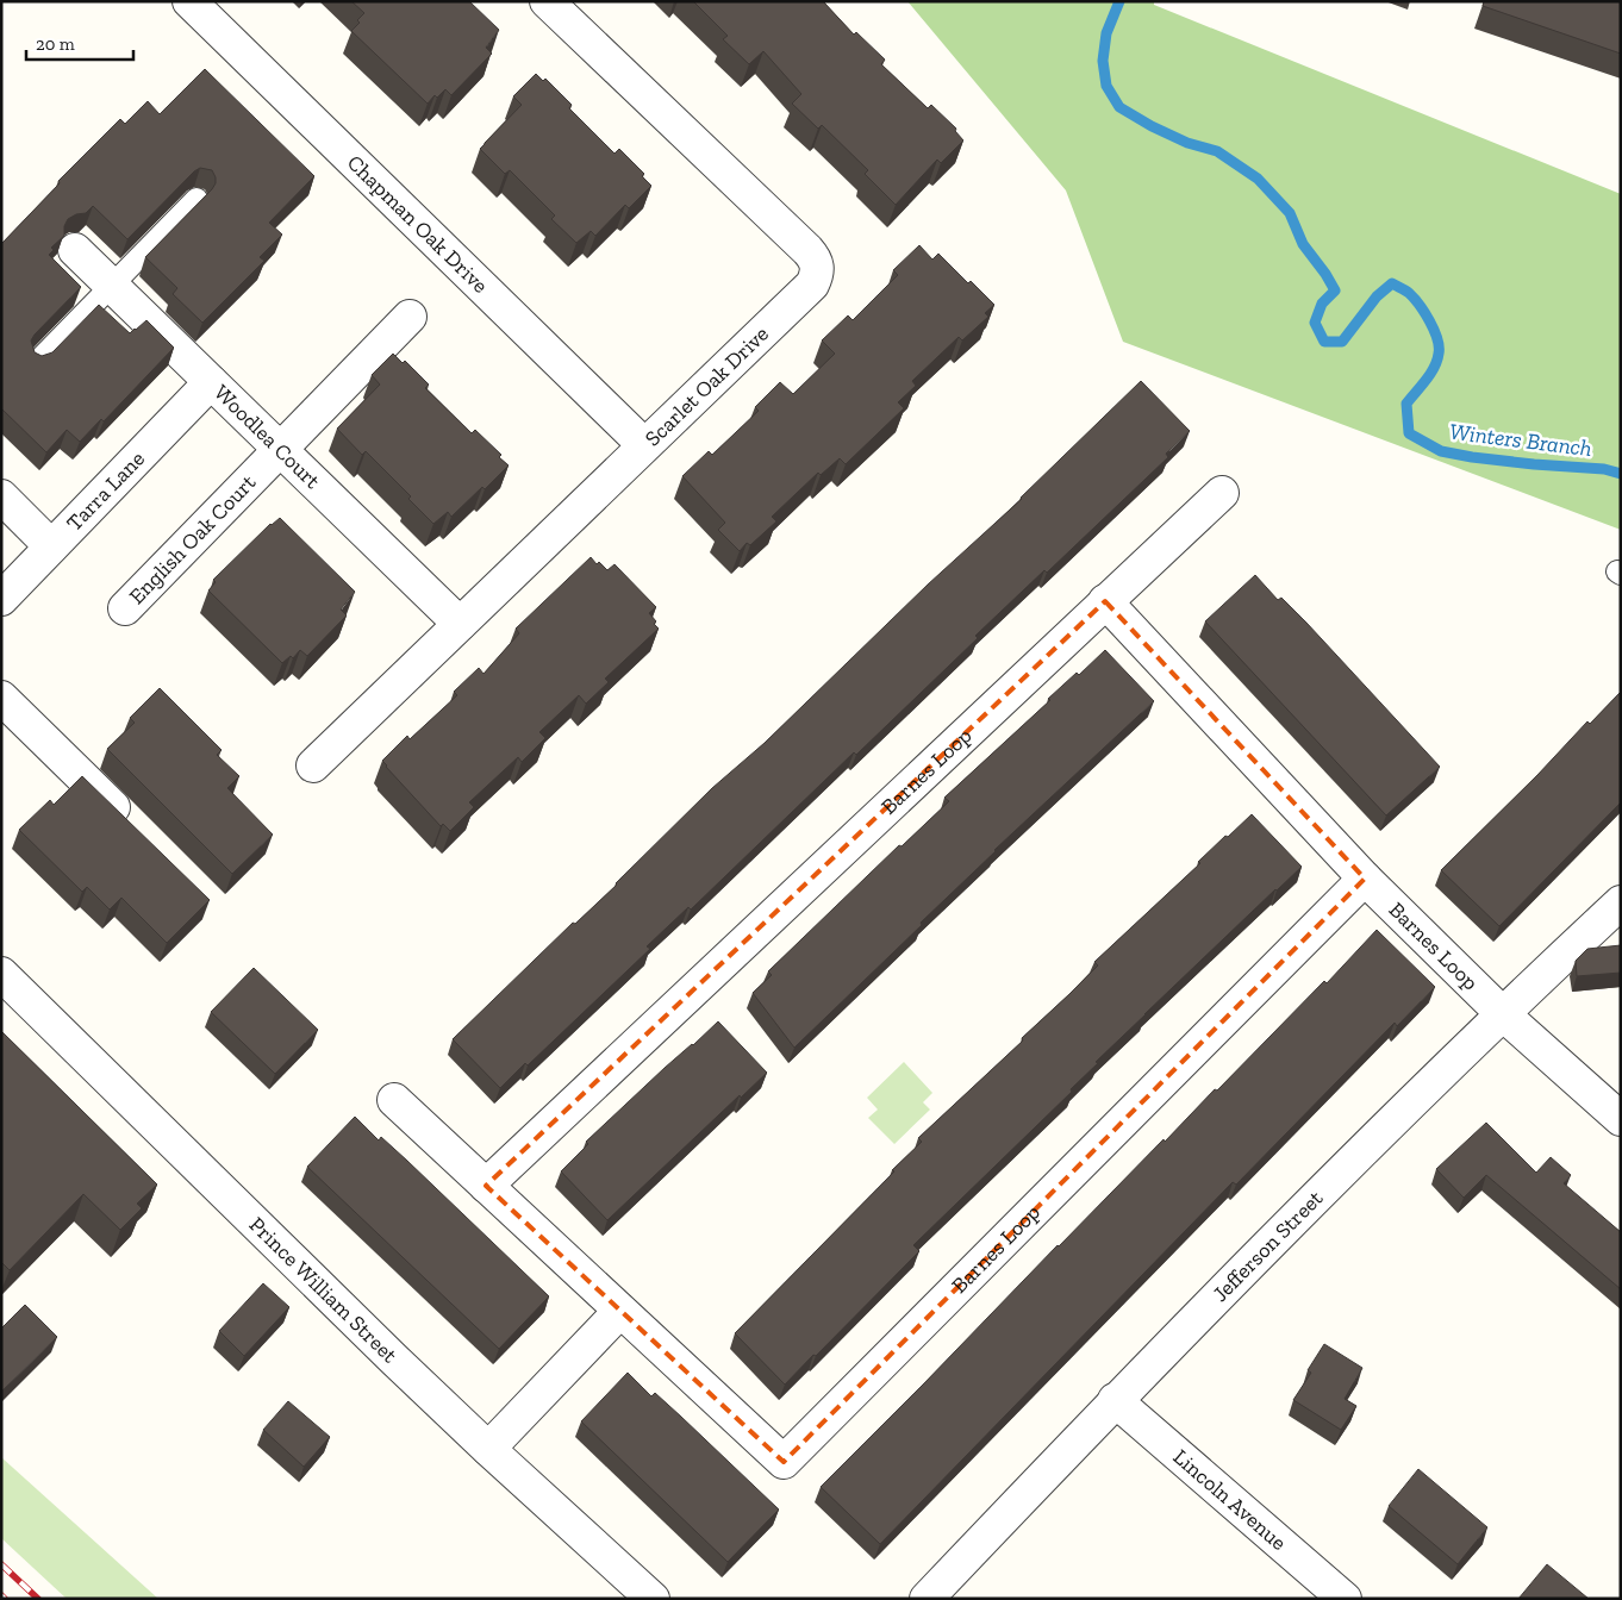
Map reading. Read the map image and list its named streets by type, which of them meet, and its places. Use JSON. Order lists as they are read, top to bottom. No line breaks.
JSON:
{"streets":{"street":["Chapman Oak Drive","Scarlet Oak Drive","Woodlea Court","Tarra Lane","English Oak Court","Barnes Loop","Jefferson Street","Prince William Street","Lincoln Avenue"]},"crossings":[["Chapman Oak Drive","Scarlet Oak Drive"],["Scarlet Oak Drive","Woodlea Court"],["Woodlea Court","Tarra Lane"],["Woodlea Court","English Oak Court"],["Barnes Loop","Jefferson Street"],["Jefferson Street","Lincoln Avenue"]],"water":["Winters Branch"],"scale_bar":"20 m"}
